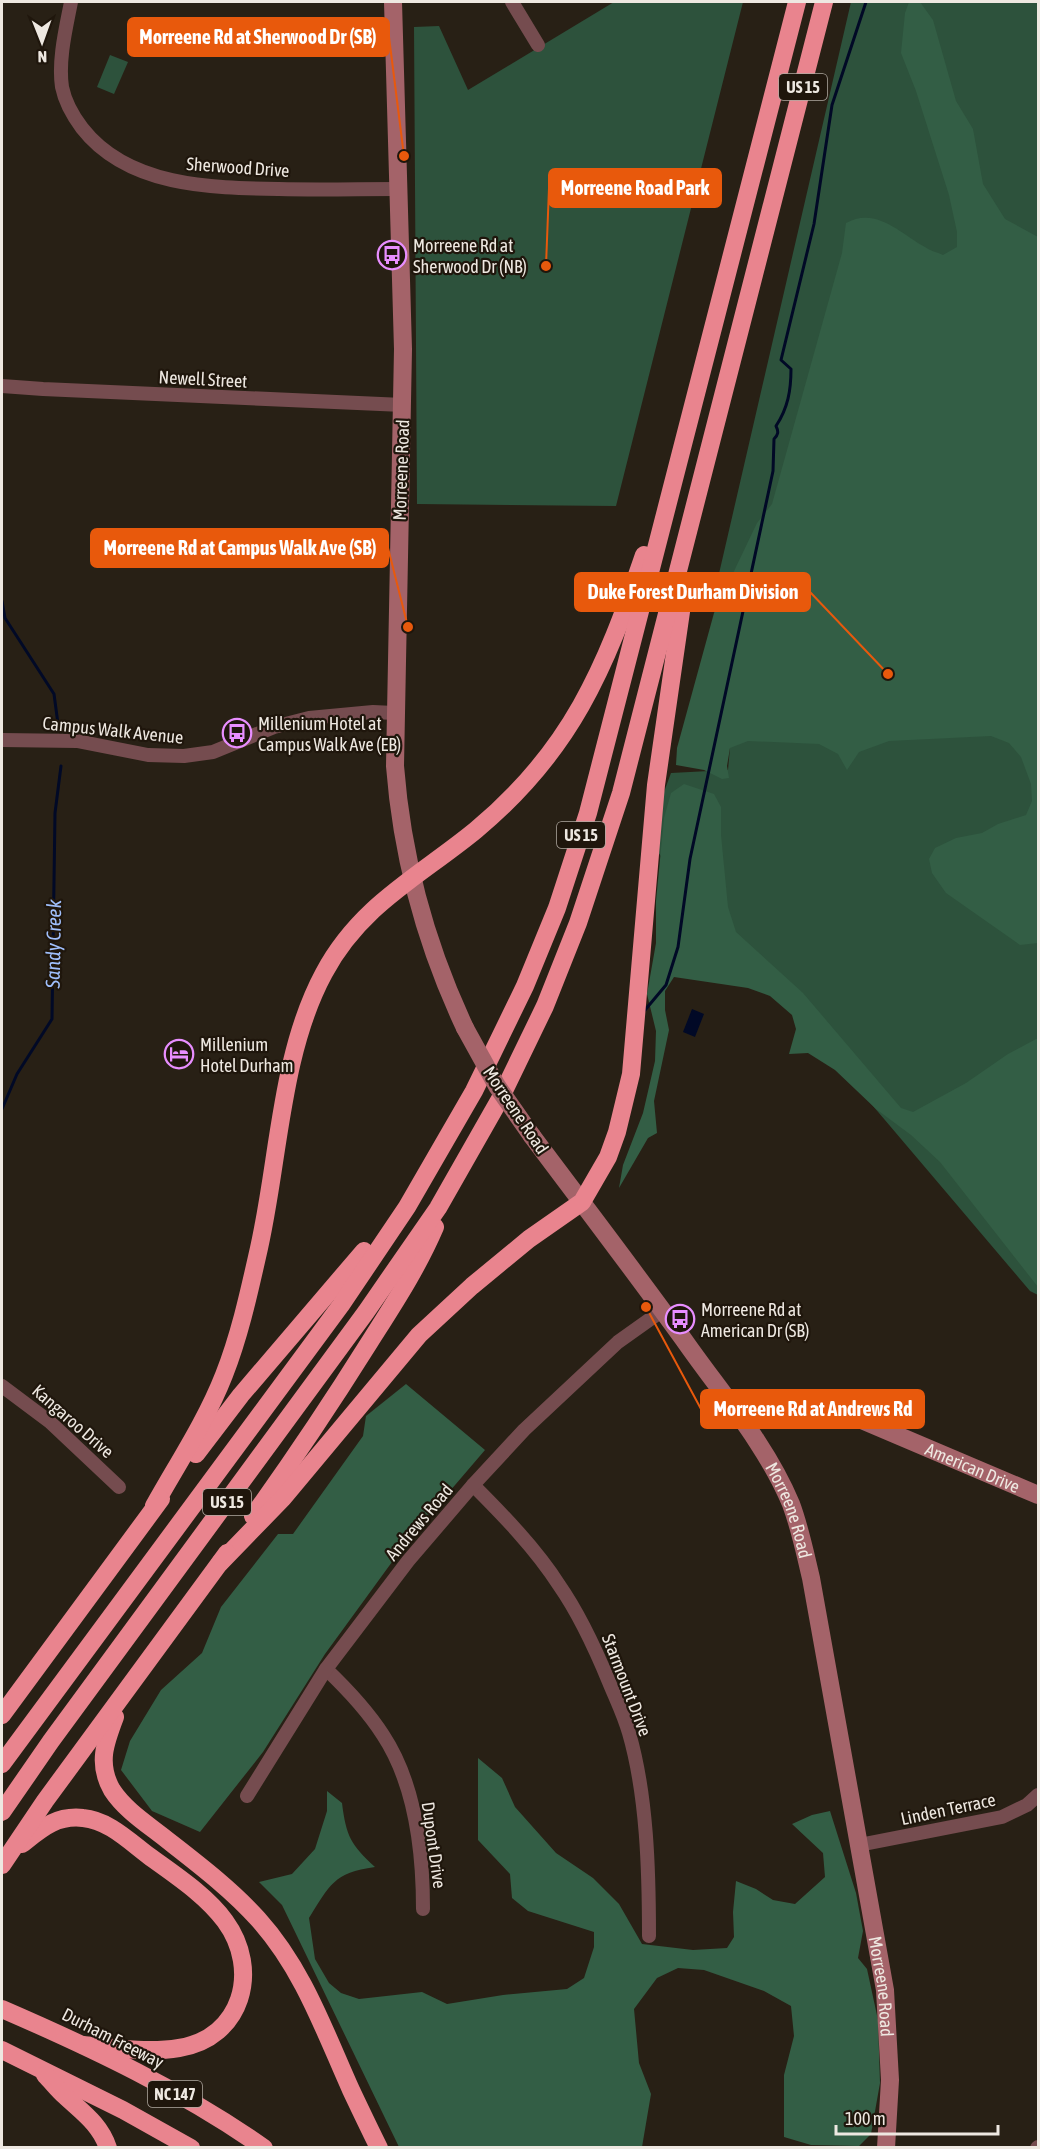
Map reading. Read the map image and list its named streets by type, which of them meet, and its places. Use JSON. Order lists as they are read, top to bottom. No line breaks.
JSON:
{"streets":{"highway":["US 15","Durham Freeway","NC 147"],"street":["Sherwood Drive","Newell Street","Morreene Road","Campus Walk Avenue","Kangaroo Drive","American Drive","Andrews Road","Starmount Drive","Linden Terrace","Dupont Drive"]},"crossings":[["Sherwood Drive","Morreene Road"],["Newell Street","Morreene Road"],["Morreene Road","Campus Walk Avenue"],["Morreene Road","American Drive"],["Morreene Road","Andrews Road"],["Morreene Road","Linden Terrace"],["Andrews Road","Starmount Drive"],["Andrews Road","Dupont Drive"]],"water":["Sandy Creek"],"places":{"other":["Morreene Rd at Sherwood Dr (SB)","Morreene Road Park","Morreene Rd at Campus Walk Ave (SB)","Duke Forest Durham Division","Morreene Rd at Andrews Rd"],"bus stop":["Morreene Rd at Sherwood Dr (NB)","Millenium Hotel at Campus Walk Ave (EB)","Morreene Rd at American Dr (SB)"],"hotel":["Millenium Hotel Durham"]},"scale_bar":"100 m","north":"bottom"}
